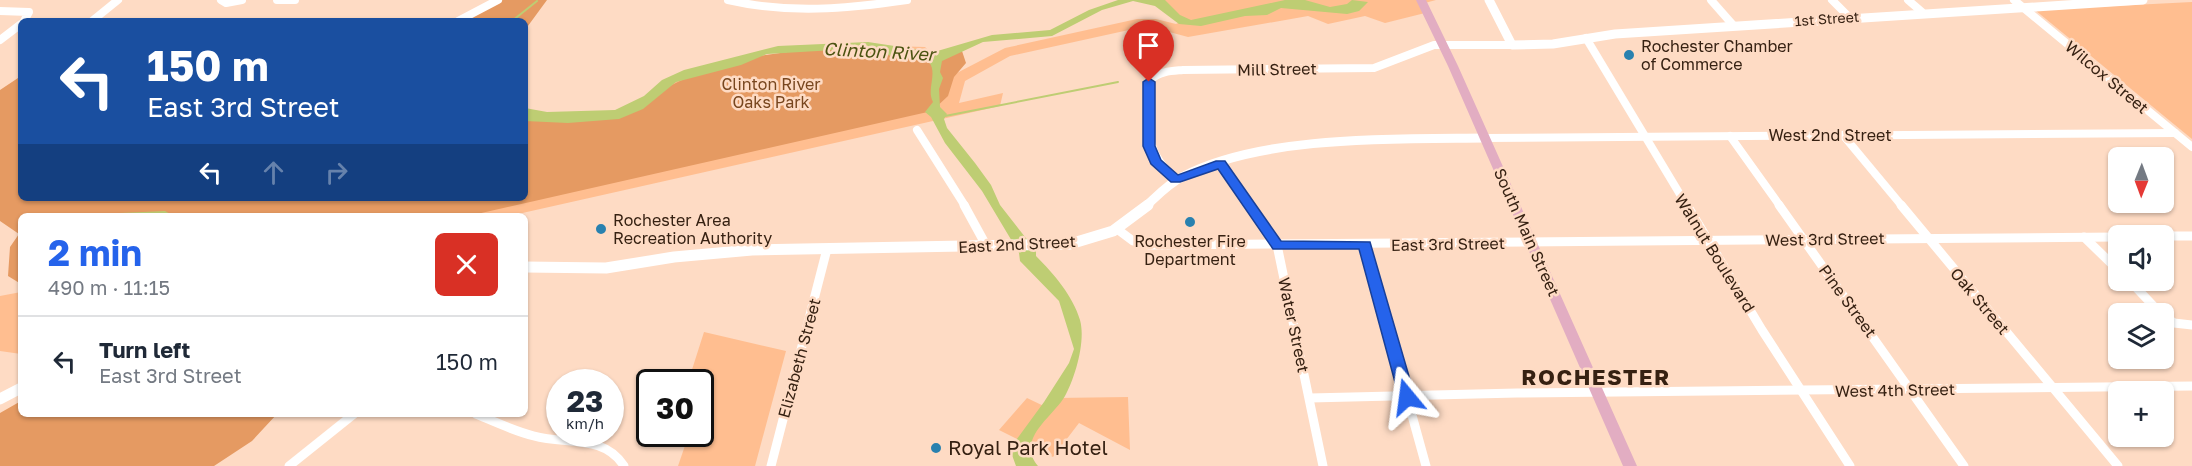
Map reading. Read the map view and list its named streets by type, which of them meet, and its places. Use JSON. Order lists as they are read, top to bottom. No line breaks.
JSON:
{"streets":{"main road":["South Main Street"],"street":["1st Street","Mill Street","Wilcox Street","West 2nd Street","West 3rd Street","East 2nd Street","East 3rd Street","Walnut Boulevard","Pine Street","Oak Street","Water Street","Elizabeth Street","West 4th Street"]},"crossings":[["1st Street","Mill Street"],["1st Street","Wilcox Street"],["1st Street","Walnut Boulevard"],["Mill Street","East 2nd Street"],["Wilcox Street","West 2nd Street"],["West 2nd Street","South Main Street"],["West 2nd Street","East 2nd Street"],["West 2nd Street","Walnut Boulevard"],["West 2nd Street","Pine Street"],["West 2nd Street","Oak Street"],["South Main Street","West 3rd Street"],["South Main Street","East 2nd Street"],["South Main Street","East 3rd Street"],["South Main Street","West 4th Street"],["West 3rd Street","East 3rd Street"],["West 3rd Street","Walnut Boulevard"],["West 3rd Street","Pine Street"],["West 3rd Street","Oak Street"],["East 2nd Street","East 3rd Street"],["East 2nd Street","Water Street"],["East 2nd Street","Elizabeth Street"],["East 3rd Street","Water Street"],["Walnut Boulevard","West 4th Street"],["Pine Street","West 4th Street"],["Oak Street","West 4th Street"],["Water Street","West 4th Street"]],"districts":["ROCHESTER"],"water":["Clinton River"],"parks":["Clinton River Oaks Park"],"places":["Rochester Chamber of Commerce","Rochester Fire Department","Rochester Area Recreation Authority","Royal Park Hotel"],"north":"bottom","page":{"turn":["150 m","East 3rd Street"],"map_buttons":"+","heading":["2 min","490 m · 11:15"],"list":[{"name":"Turn left","note":"East 3rd Street","value":"150 m"}],"speed":"23 km/h","limit":"30"}}
